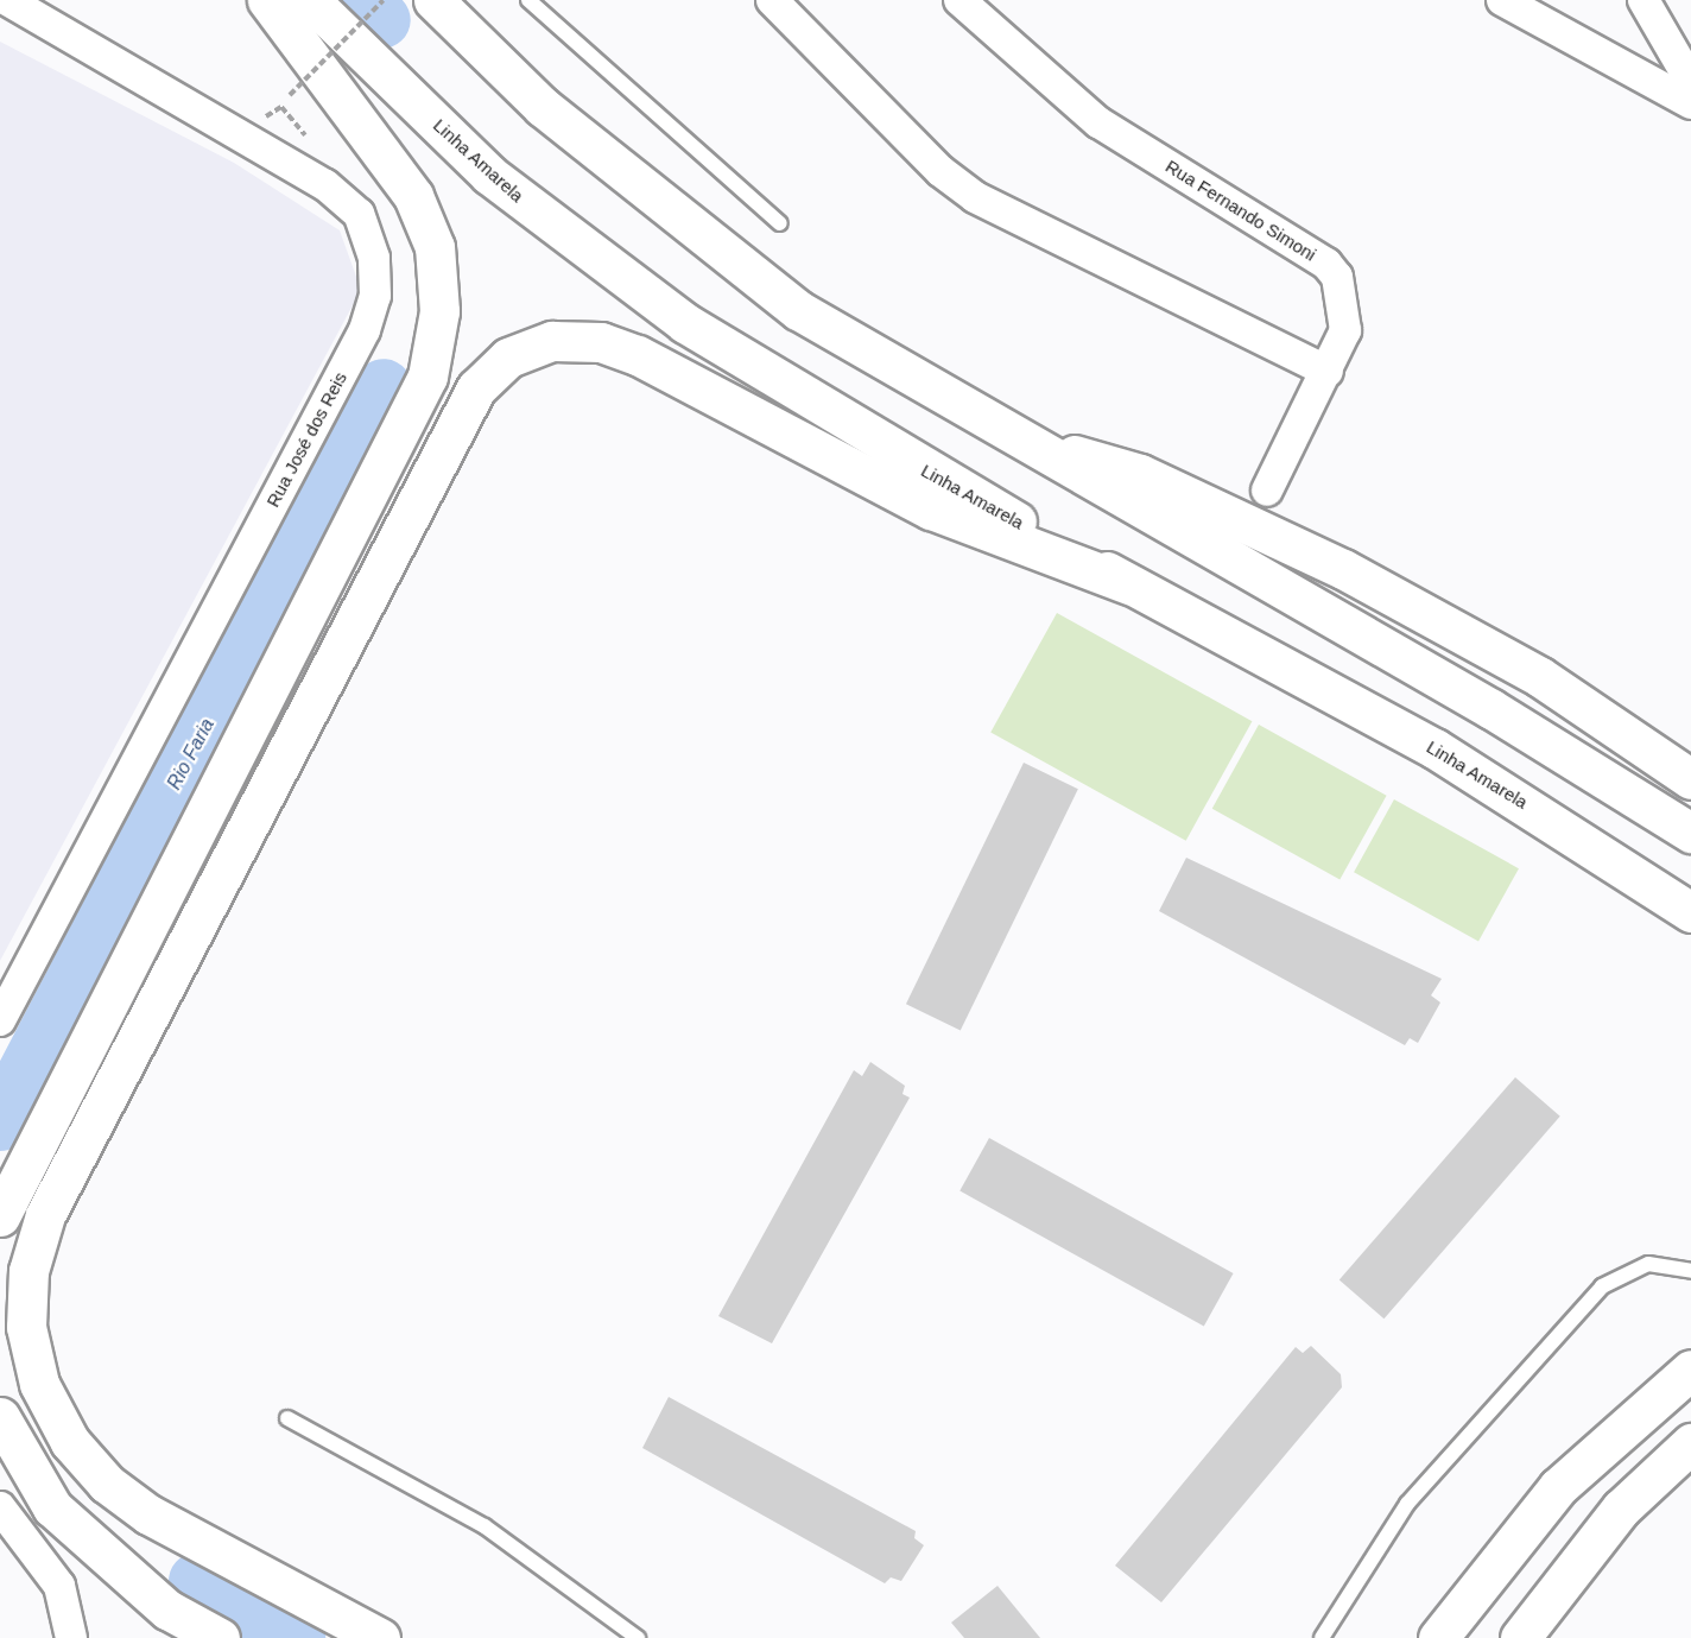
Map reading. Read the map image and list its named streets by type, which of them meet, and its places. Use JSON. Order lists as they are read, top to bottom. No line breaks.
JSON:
{"streets":{"main road":["Linha Amarela"],"street":["Rua Fernando Simoni","Rua José dos Reis"]},"water":["Rio Faria"]}
